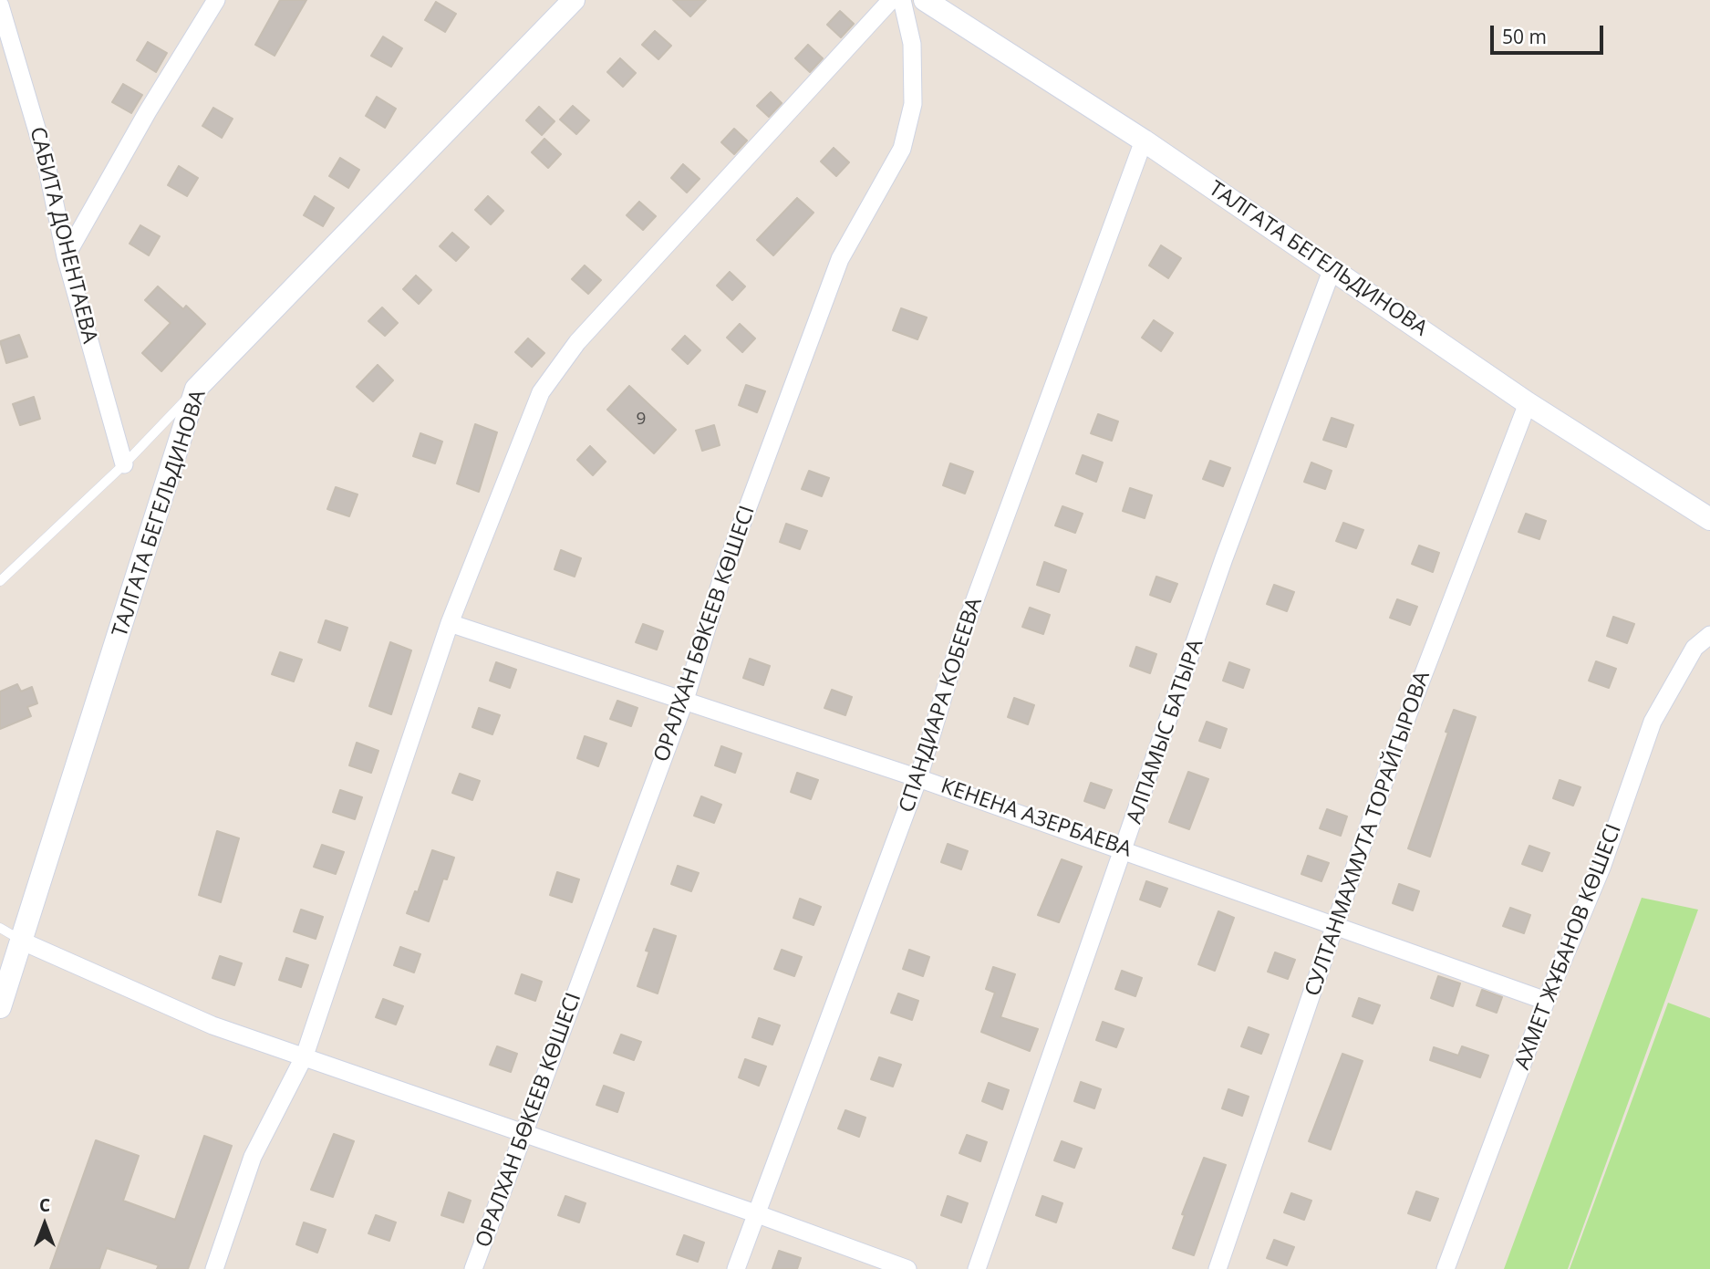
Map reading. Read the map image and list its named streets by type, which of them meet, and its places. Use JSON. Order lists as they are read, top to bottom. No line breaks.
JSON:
{"streets":{"street":["САБИТА ДОНЕНТАЕВА","ТАЛГАТА БЕГЕЛЬДИНОВА","ОРАЛХАН БӨКЕЕВ КӨШЕСІ","СПАНДИАРА КОБЕЕВА","АЛПАМЫС БАТЫРА","КЕНЕНА АЗЕРБАЕВА","СУЛТАНМАХМУТА ТОРАЙГЫРОВА","АХМЕТ ЖҰБАНОВ КӨШЕСІ"]},"crossings":[["ТАЛГАТА БЕГЕЛЬДИНОВА","СПАНДИАРА КОБЕЕВА"],["ТАЛГАТА БЕГЕЛЬДИНОВА","АЛПАМЫС БАТЫРА"],["ТАЛГАТА БЕГЕЛЬДИНОВА","СУЛТАНМАХМУТА ТОРАЙГЫРОВА"],["ОРАЛХАН БӨКЕЕВ КӨШЕСІ","КЕНЕНА АЗЕРБАЕВА"],["СПАНДИАРА КОБЕЕВА","КЕНЕНА АЗЕРБАЕВА"],["АЛПАМЫС БАТЫРА","КЕНЕНА АЗЕРБАЕВА"],["КЕНЕНА АЗЕРБАЕВА","СУЛТАНМАХМУТА ТОРАЙГЫРОВА"],["КЕНЕНА АЗЕРБАЕВА","АХМЕТ ЖҰБАНОВ КӨШЕСІ"]],"house_numbers":["9"],"scale_bar":"50 m","north":"top"}
